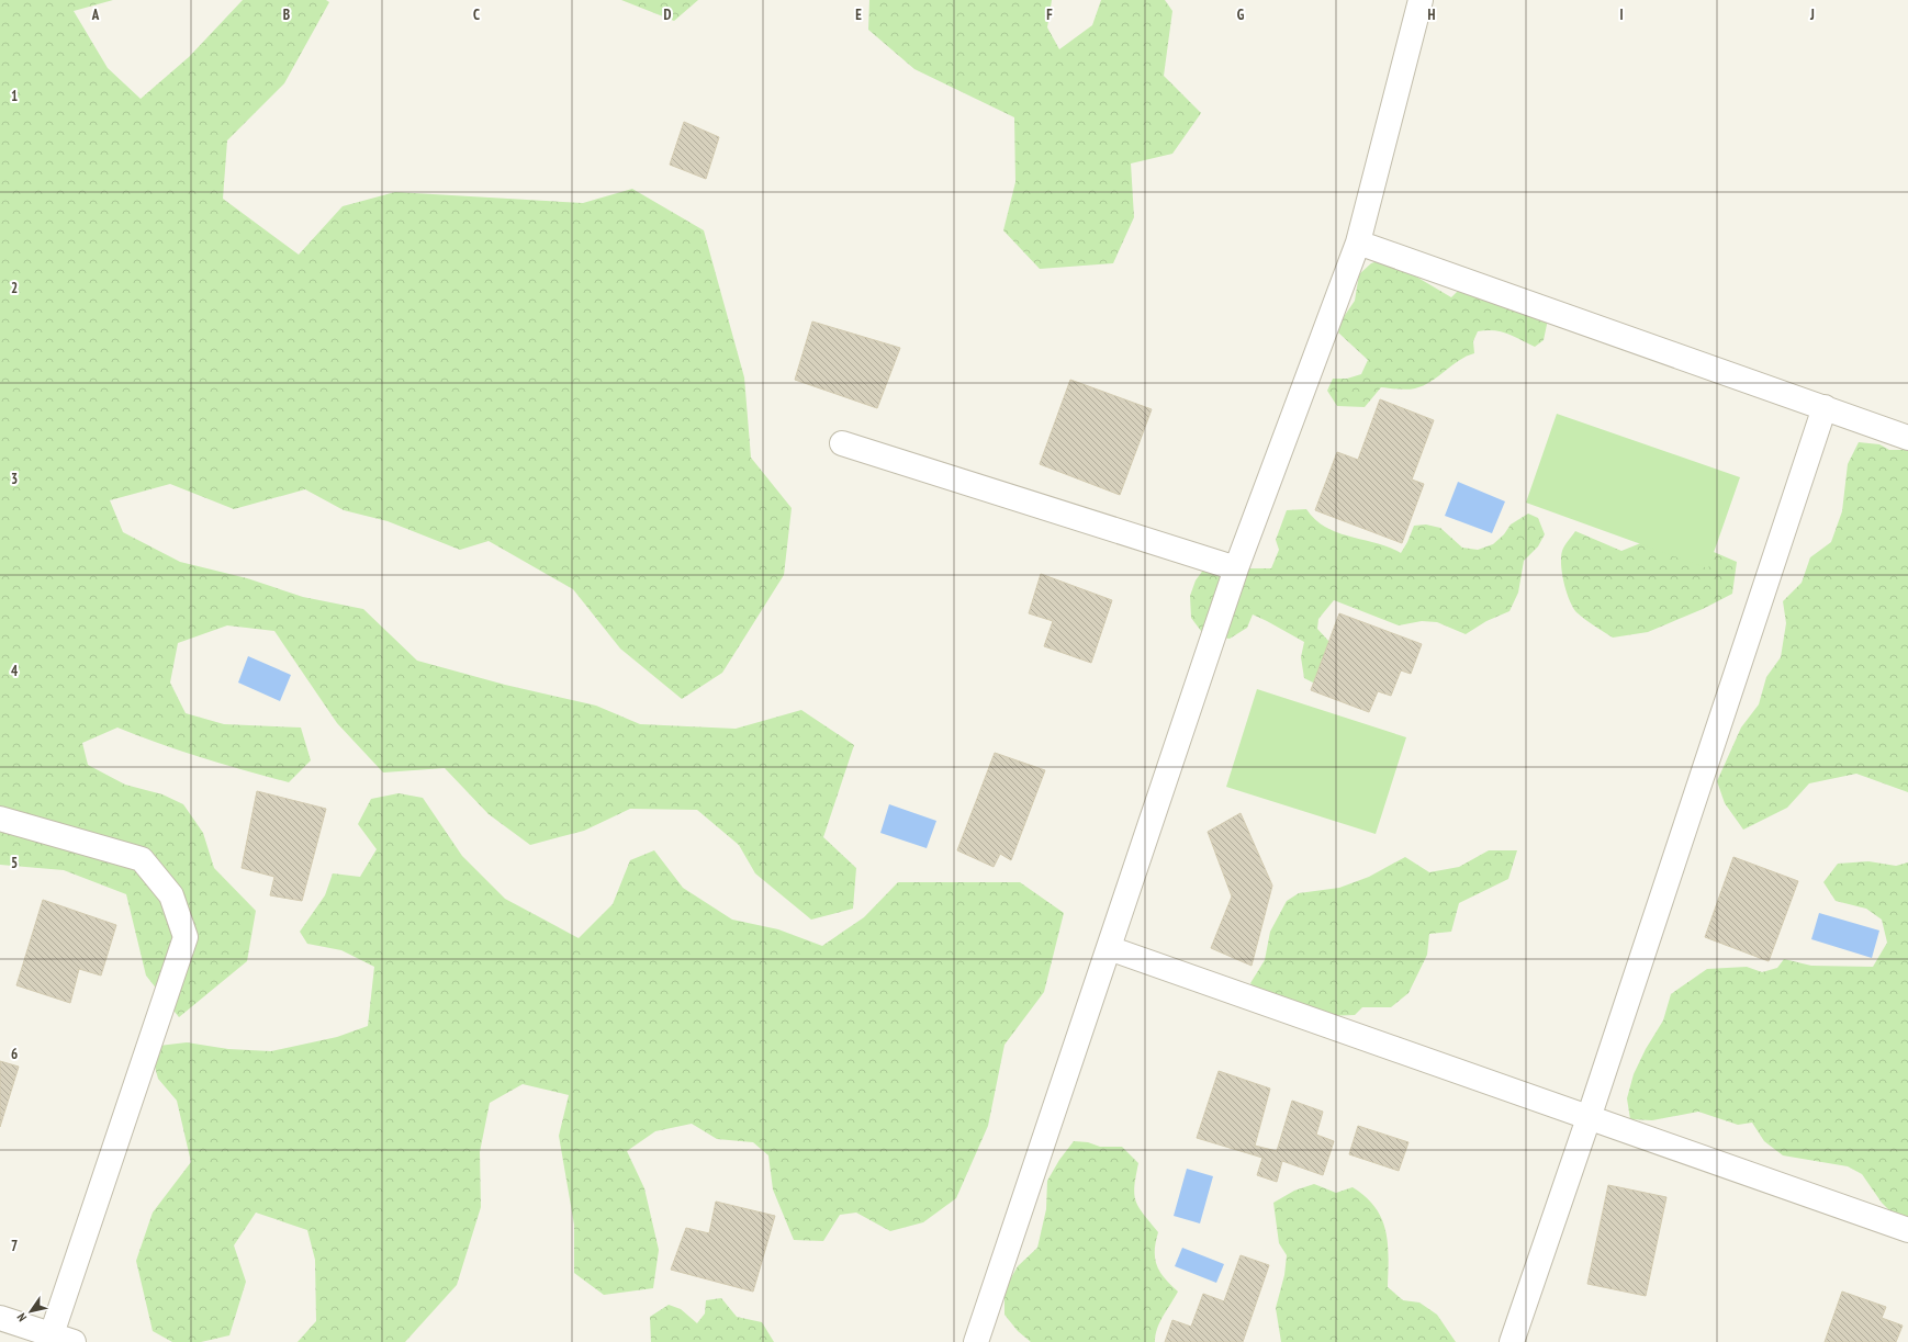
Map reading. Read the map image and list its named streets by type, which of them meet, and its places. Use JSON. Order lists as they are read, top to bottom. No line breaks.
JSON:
{"north":"bottom left","grid":{"columns":["A","B","C","D","E","F","G","H","I","J"],"rows":["1","2","3","4","5","6","7"]}}
